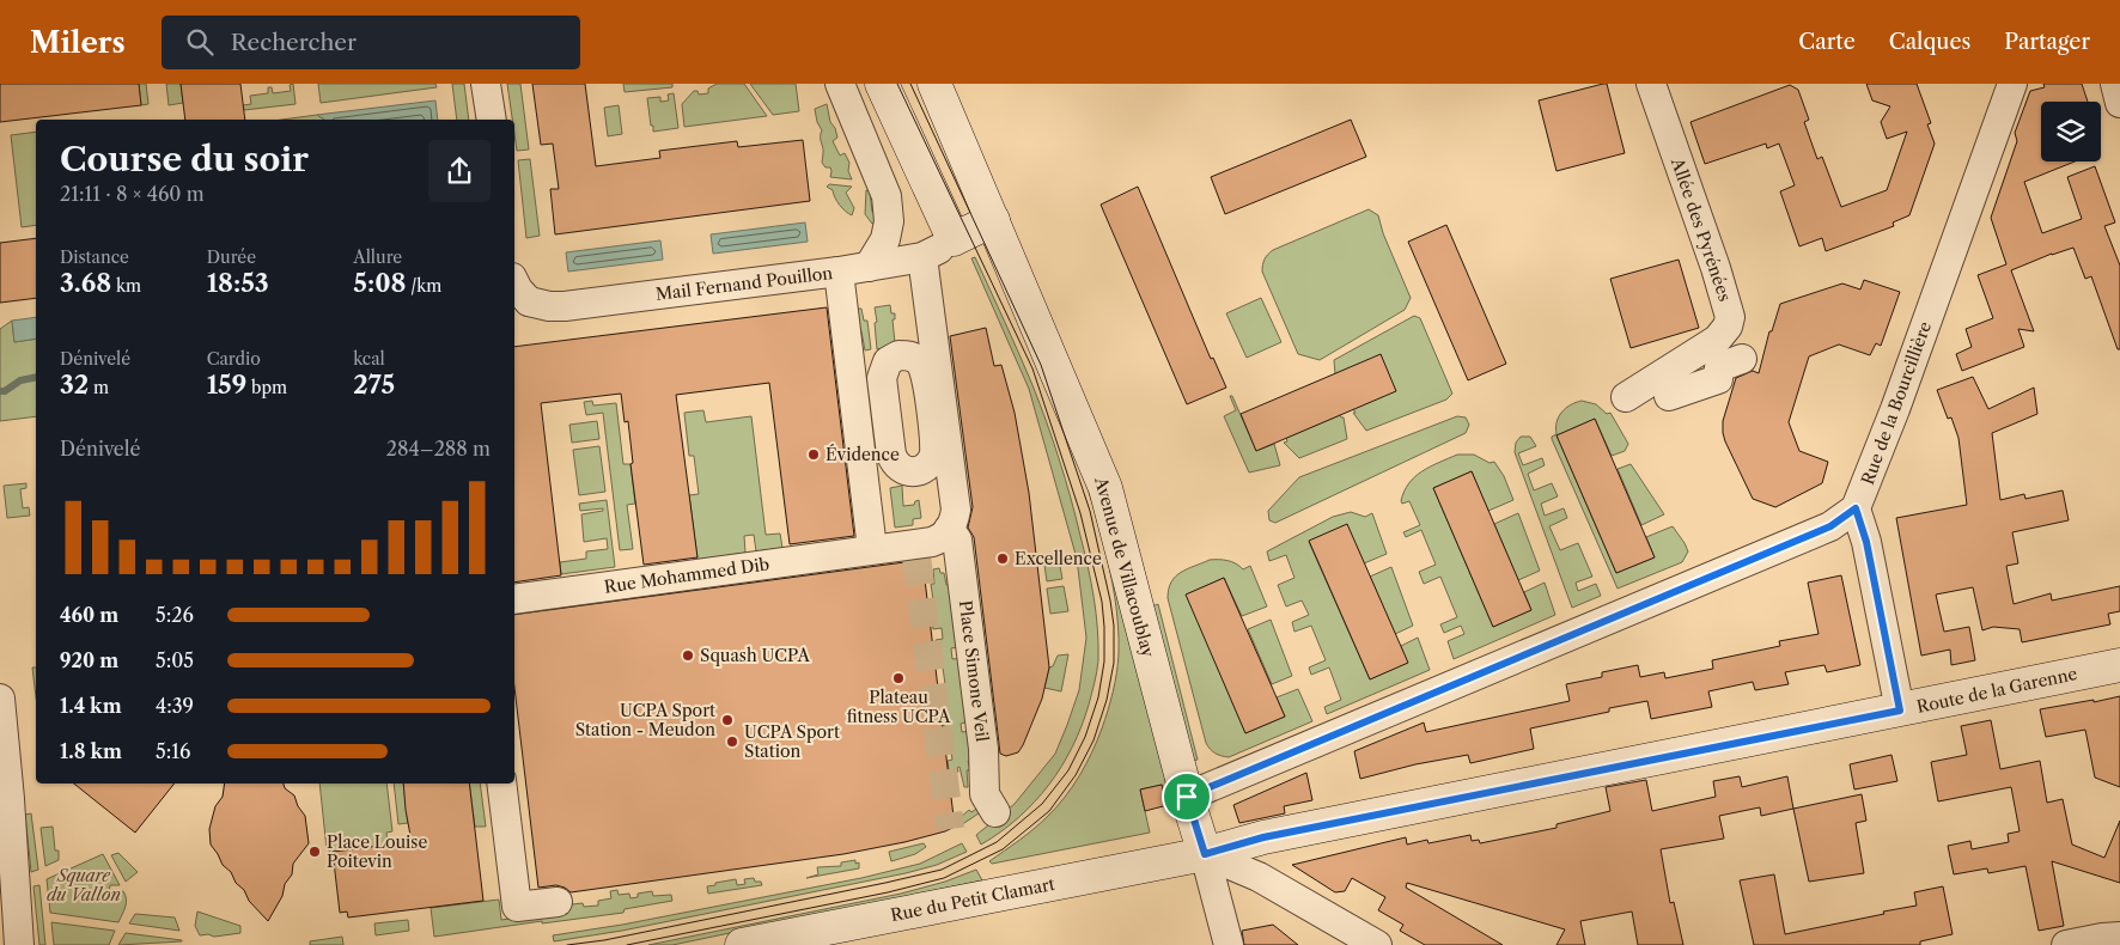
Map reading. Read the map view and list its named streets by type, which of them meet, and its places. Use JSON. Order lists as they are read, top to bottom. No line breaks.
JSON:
{"streets":{"main road":["Avenue de Villacoublay","Route de la Garenne","Rue du Petit Clamart"],"street":["Allée des Pyrénées","Mail Fernand Pouillon","Rue de la Bourcillière","Rue Mohammed Dib","Place Simone Veil"]},"crossings":[["Avenue de Villacoublay","Route de la Garenne"],["Avenue de Villacoublay","Rue du Petit Clamart"],["Route de la Garenne","Rue du Petit Clamart"]],"parks":["Square du Vallon"],"places":["Évidence","Excellence","Squash UCPA","Plateau fitness UCPA","UCPA Sport Station - Meudon","UCPA Sport Station","Place Louise Poitevin"],"page":{"header":"Milers","search":"Rechercher","nav":["Carte","Calques","Partager"],"heading":["Course du soir","21:11 · 8 × 460 m"],"stats":[["Distance","3.68 km"],["Durée","18:53"],["Allure","5:08 /km"],["Dénivelé","32 m"],["Cardio","159 bpm"],["kcal","275"]],"chart":["Dénivelé","284–288 m"],"list":[{"name":"460 m","note":"5:26"},{"name":"920 m","note":"5:05"},{"name":"1.4 km","note":"4:39"},{"name":"1.8 km","note":"5:16"}]}}
